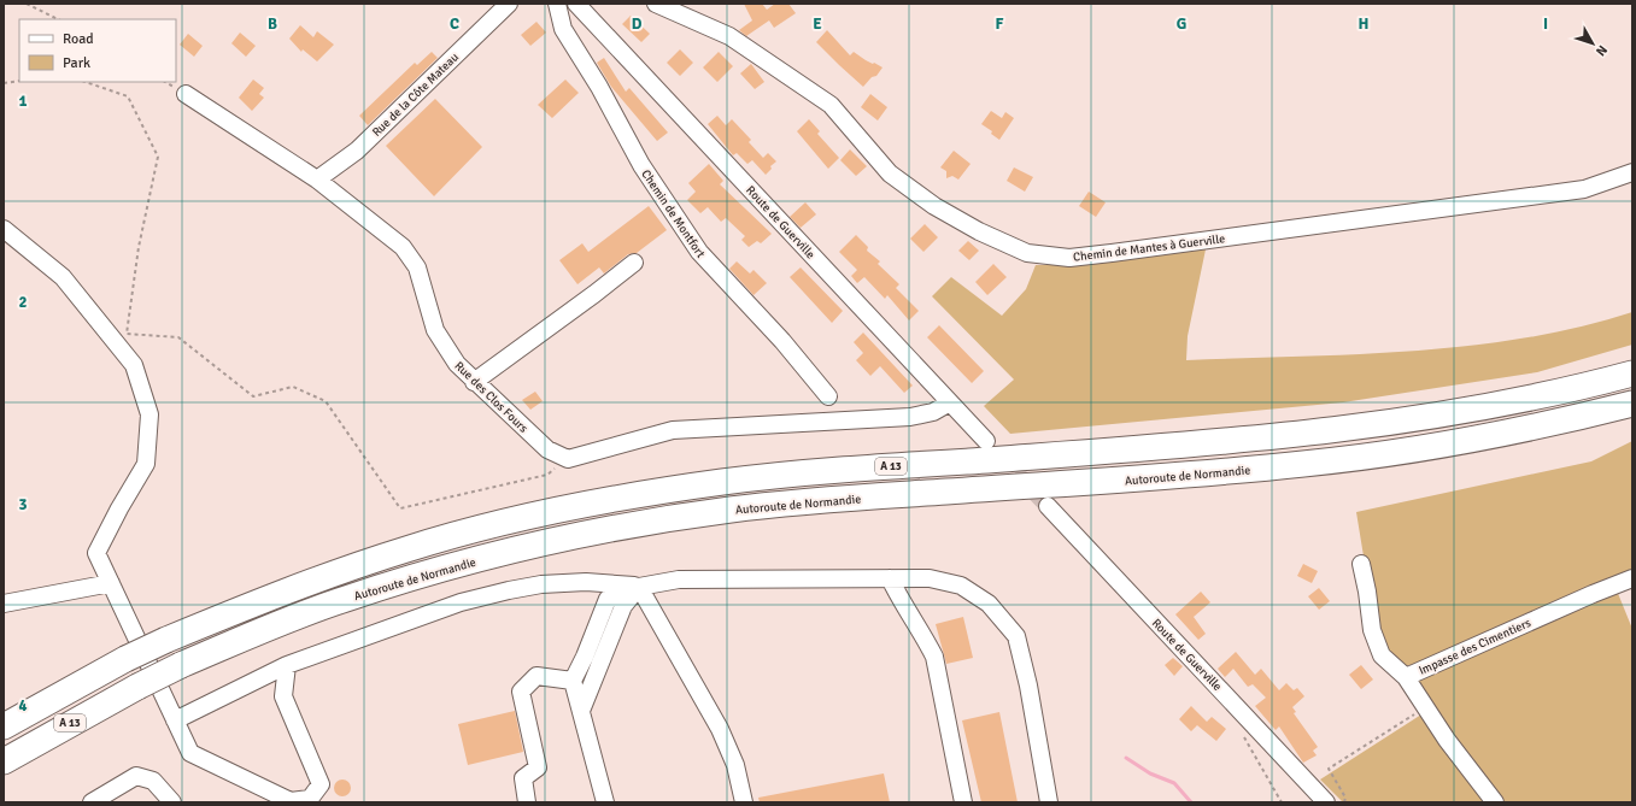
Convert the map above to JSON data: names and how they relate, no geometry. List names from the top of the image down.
{
  "streets": {
    "highway": ["A 13", "Autoroute de Normandie"],
    "street": [
      "Rue de la Côte Mateau",
      "Chemin de Montfort",
      "Route de Guerville",
      "Chemin de Mantes à Guerville",
      "Rue des Clos Fours",
      "Impasse des Cimentiers"
    ]
  },
  "crossings": [
    ["Rue de la Côte Mateau", "Rue des Clos Fours"]
  ],
  "legend": ["Road", "Park"],
  "north": "bottom right",
  "grid": {
    "columns": [
      "B",
      "C",
      "D",
      "E",
      "F",
      "G",
      "H",
      "I"
    ],
    "rows": [
      "1",
      "2",
      "3",
      "4"
    ]
  }
}
